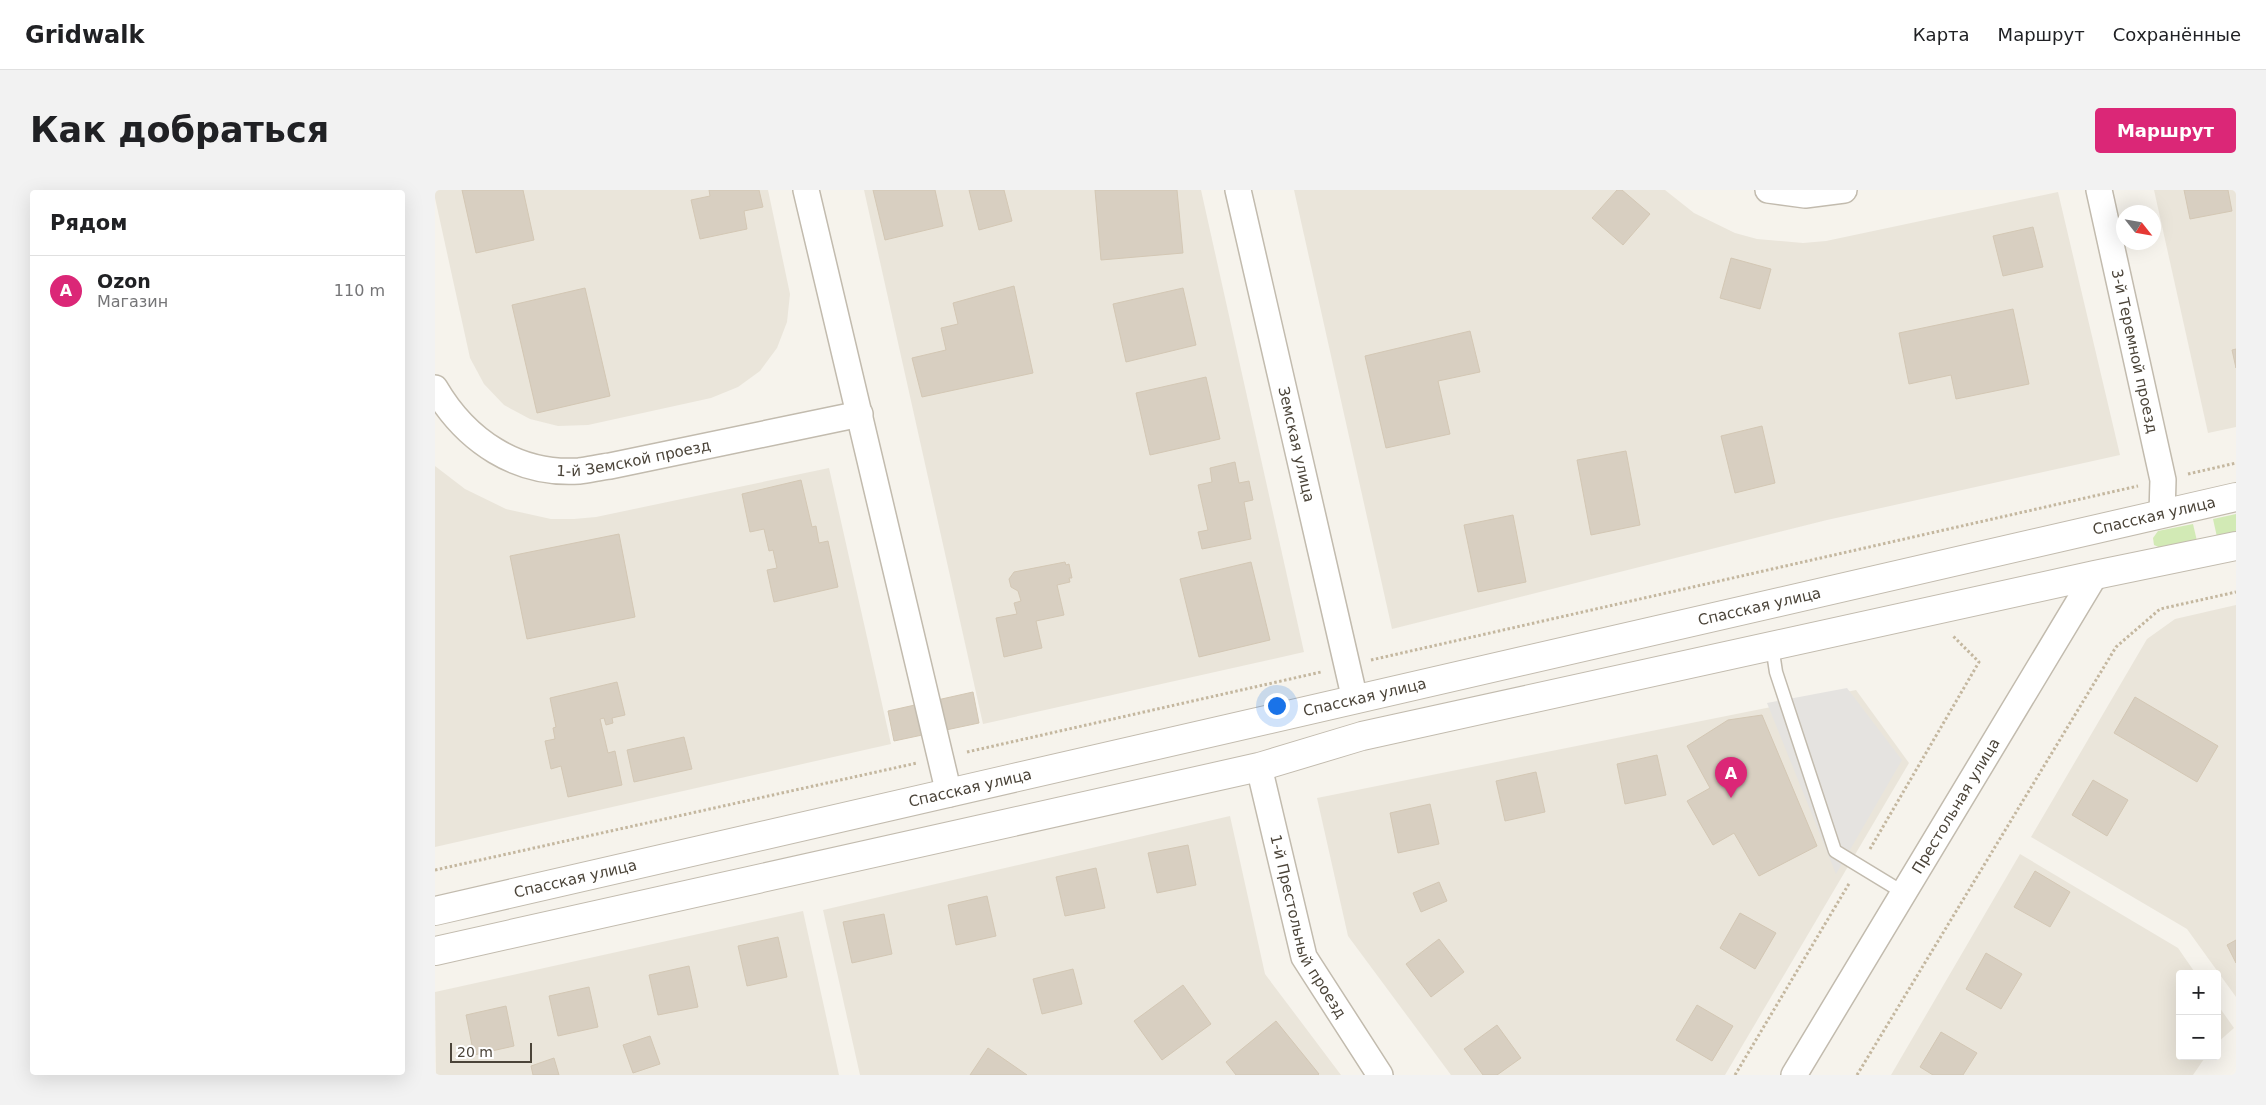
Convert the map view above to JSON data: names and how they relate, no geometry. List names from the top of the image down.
{
  "streets": {
    "street": [
      "3-й Теремной проезд",
      "Земская улица",
      "1-й Земской проезд",
      "Спасская улица",
      "Престольная улица",
      "1-й Престольный проезд"
    ]
  },
  "crossings": [
    ["3-й Теремной проезд", "Спасская улица"],
    ["Земская улица", "Спасская улица"]
  ],
  "scale_bar": "20 m",
  "north": "bottom right",
  "page": {
    "header": "Gridwalk",
    "nav": ["Карта", "Маршрут", "Сохранённые"],
    "buttons": "Маршрут",
    "title": "Как добраться",
    "heading": "Рядом",
    "list": [
      {
        "mark": "A",
        "name": "Ozon",
        "note": "Магазин",
        "value": "110 m"
      }
    ],
    "pins": "A",
    "map_buttons": ["+", "−"],
    "scale": "20 m"
  }
}
